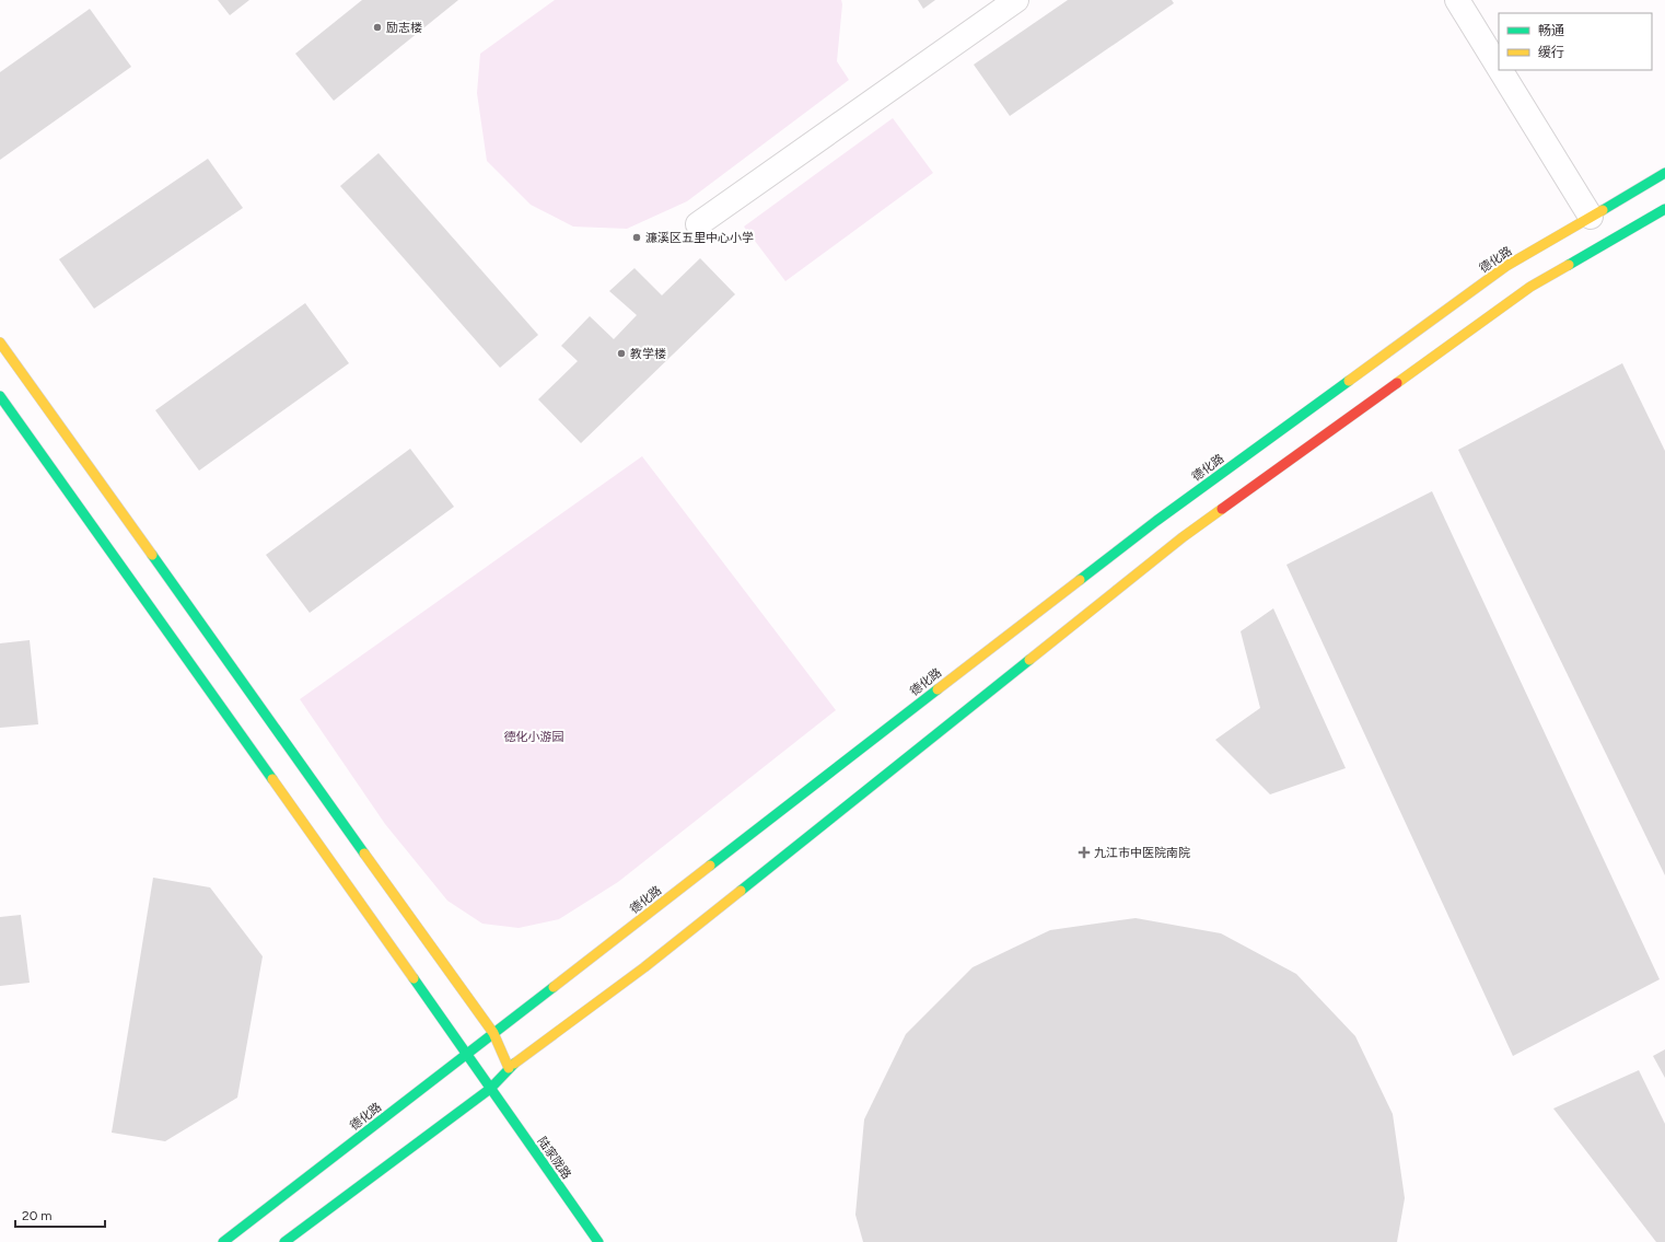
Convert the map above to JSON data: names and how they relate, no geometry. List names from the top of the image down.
{
  "streets": {
    "main road": ["德化路", "陆家陇路"]
  },
  "crossings": [
    ["德化路", "陆家陇路"]
  ],
  "parks": ["德化小游园"],
  "places": {
    "other": ["励志楼", "濂溪区五里中心小学", "教学楼"],
    "health": ["九江市中医院南院"]
  },
  "legend": ["畅通", "缓行"],
  "scale_bar": "20 m"
}
